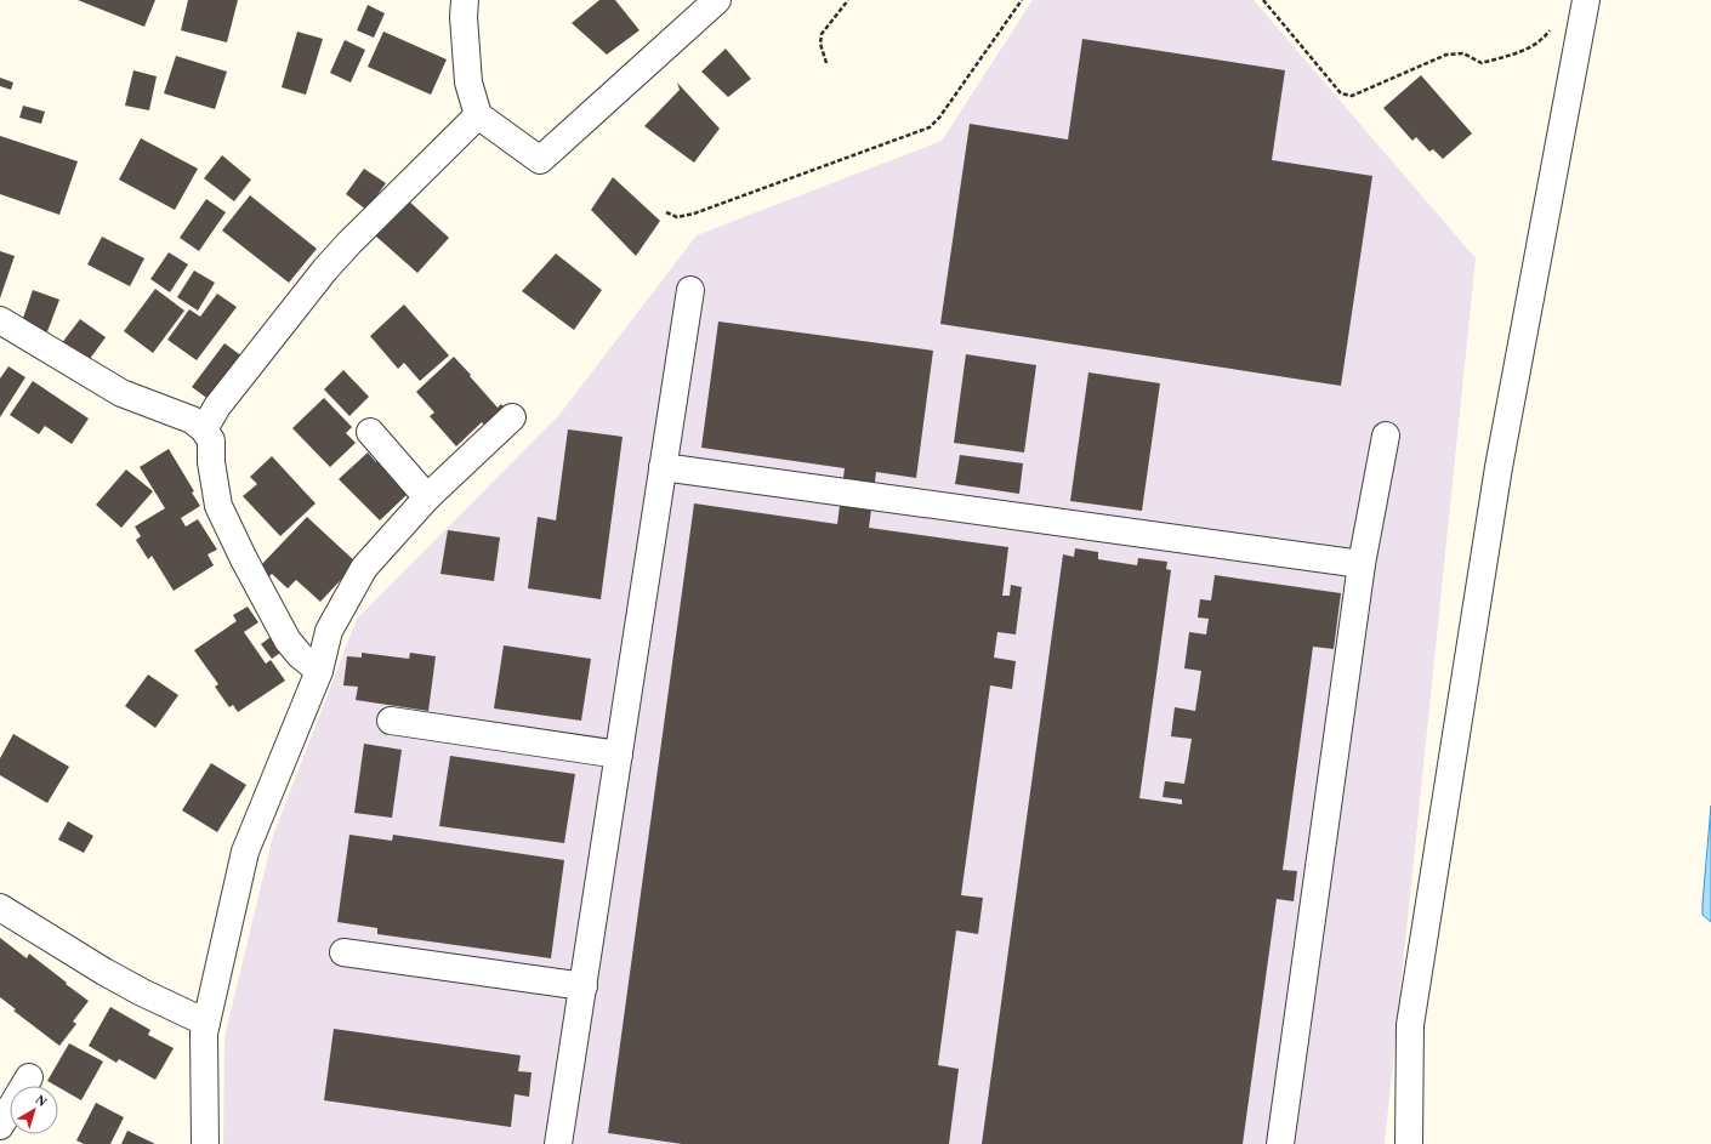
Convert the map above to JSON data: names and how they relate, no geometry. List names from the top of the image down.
{
  "north": "top right"
}
